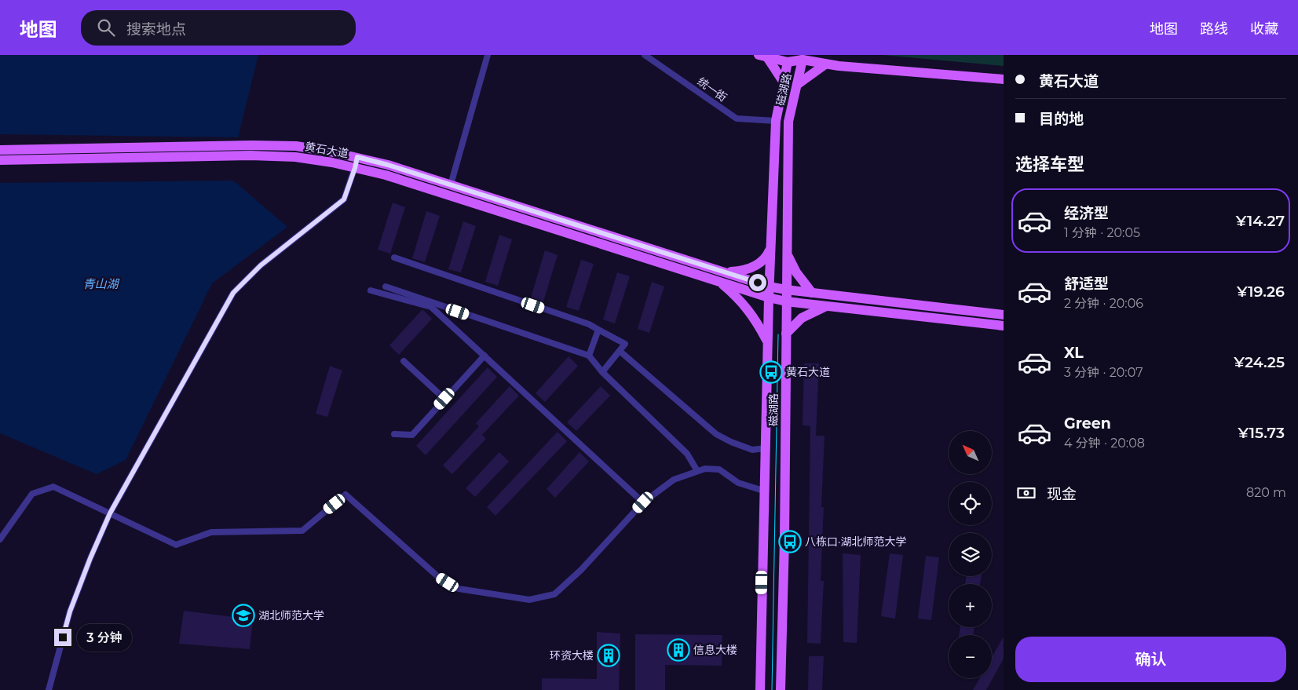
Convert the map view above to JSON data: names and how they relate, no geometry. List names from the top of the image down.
{
  "streets": {
    "main road": ["磁湖路", "黄石大道"],
    "street": ["统一街"]
  },
  "crossings": [
    ["统一街", "磁湖路"],
    ["磁湖路", "黄石大道"]
  ],
  "water": ["青山湖"],
  "places": {
    "bus stop": ["黄石大道", "八栋口·湖北师范大学"],
    "school or university": ["湖北师范大学"],
    "building": ["信息大楼", "环资大楼"]
  },
  "north": "top left",
  "page": {
    "header": "地图",
    "search": "搜索地点",
    "nav": ["地图", "路线", "收藏"],
    "banner": ["黄石大道", "目的地"],
    "heading": "选择车型",
    "list": [
      {
        "name": "经济型",
        "note": "1 分钟 · 20:05",
        "value": "¥14.27"
      },
      {
        "name": "舒适型",
        "note": "2 分钟 · 20:06",
        "value": "¥19.26"
      },
      {
        "name": "XL",
        "note": "3 分钟 · 20:07",
        "value": "¥24.25"
      },
      {
        "name": "Green",
        "note": "4 分钟 · 20:08",
        "value": "¥15.73"
      }
    ],
    "map_buttons": ["+", "−"],
    "pay": ["现金", "820 m"],
    "bubble": "3 分钟",
    "buttons": "确认"
  }
}
